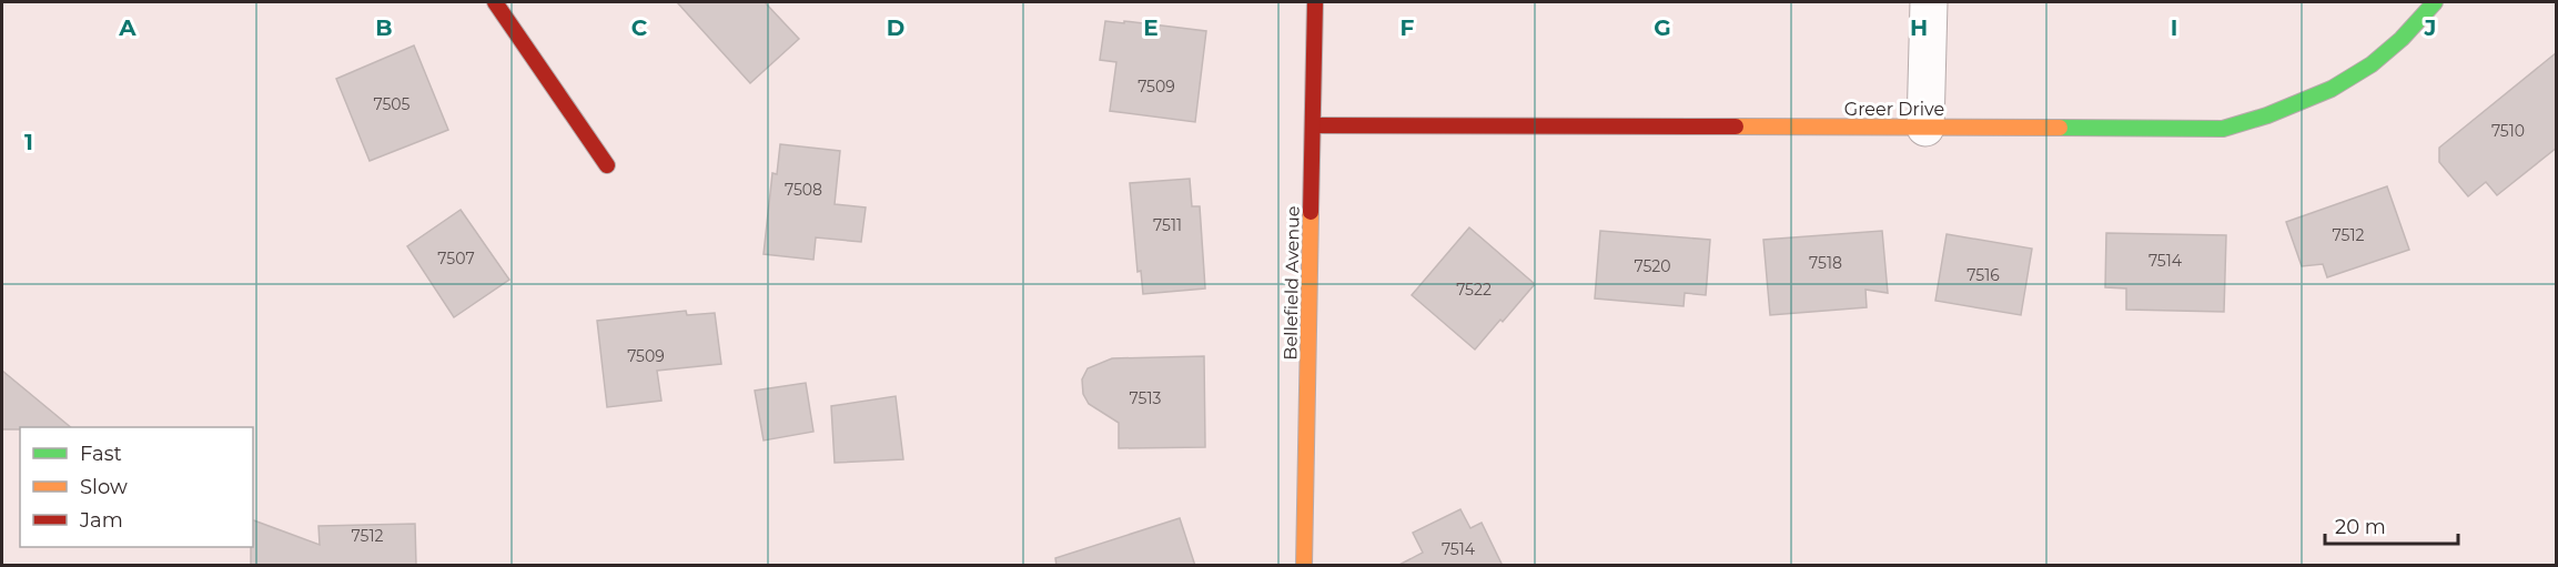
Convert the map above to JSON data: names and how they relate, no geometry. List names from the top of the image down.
{
  "streets": {
    "street": ["Greer Drive", "Bellefield Avenue"]
  },
  "crossings": [
    ["Greer Drive", "Bellefield Avenue"]
  ],
  "house_numbers": [
    "7509",
    "7505",
    "7510",
    "7508",
    "7511",
    "7512",
    "7507",
    "7514",
    "7518",
    "7520",
    "7516",
    "7522",
    "7509",
    "7513",
    "7512",
    "7514"
  ],
  "legend": ["Fast", "Slow", "Jam"],
  "scale_bar": "20 m",
  "grid": {
    "columns": [
      "A",
      "B",
      "C",
      "D",
      "E",
      "F",
      "G",
      "H",
      "I",
      "J"
    ],
    "rows": ["1"]
  }
}
